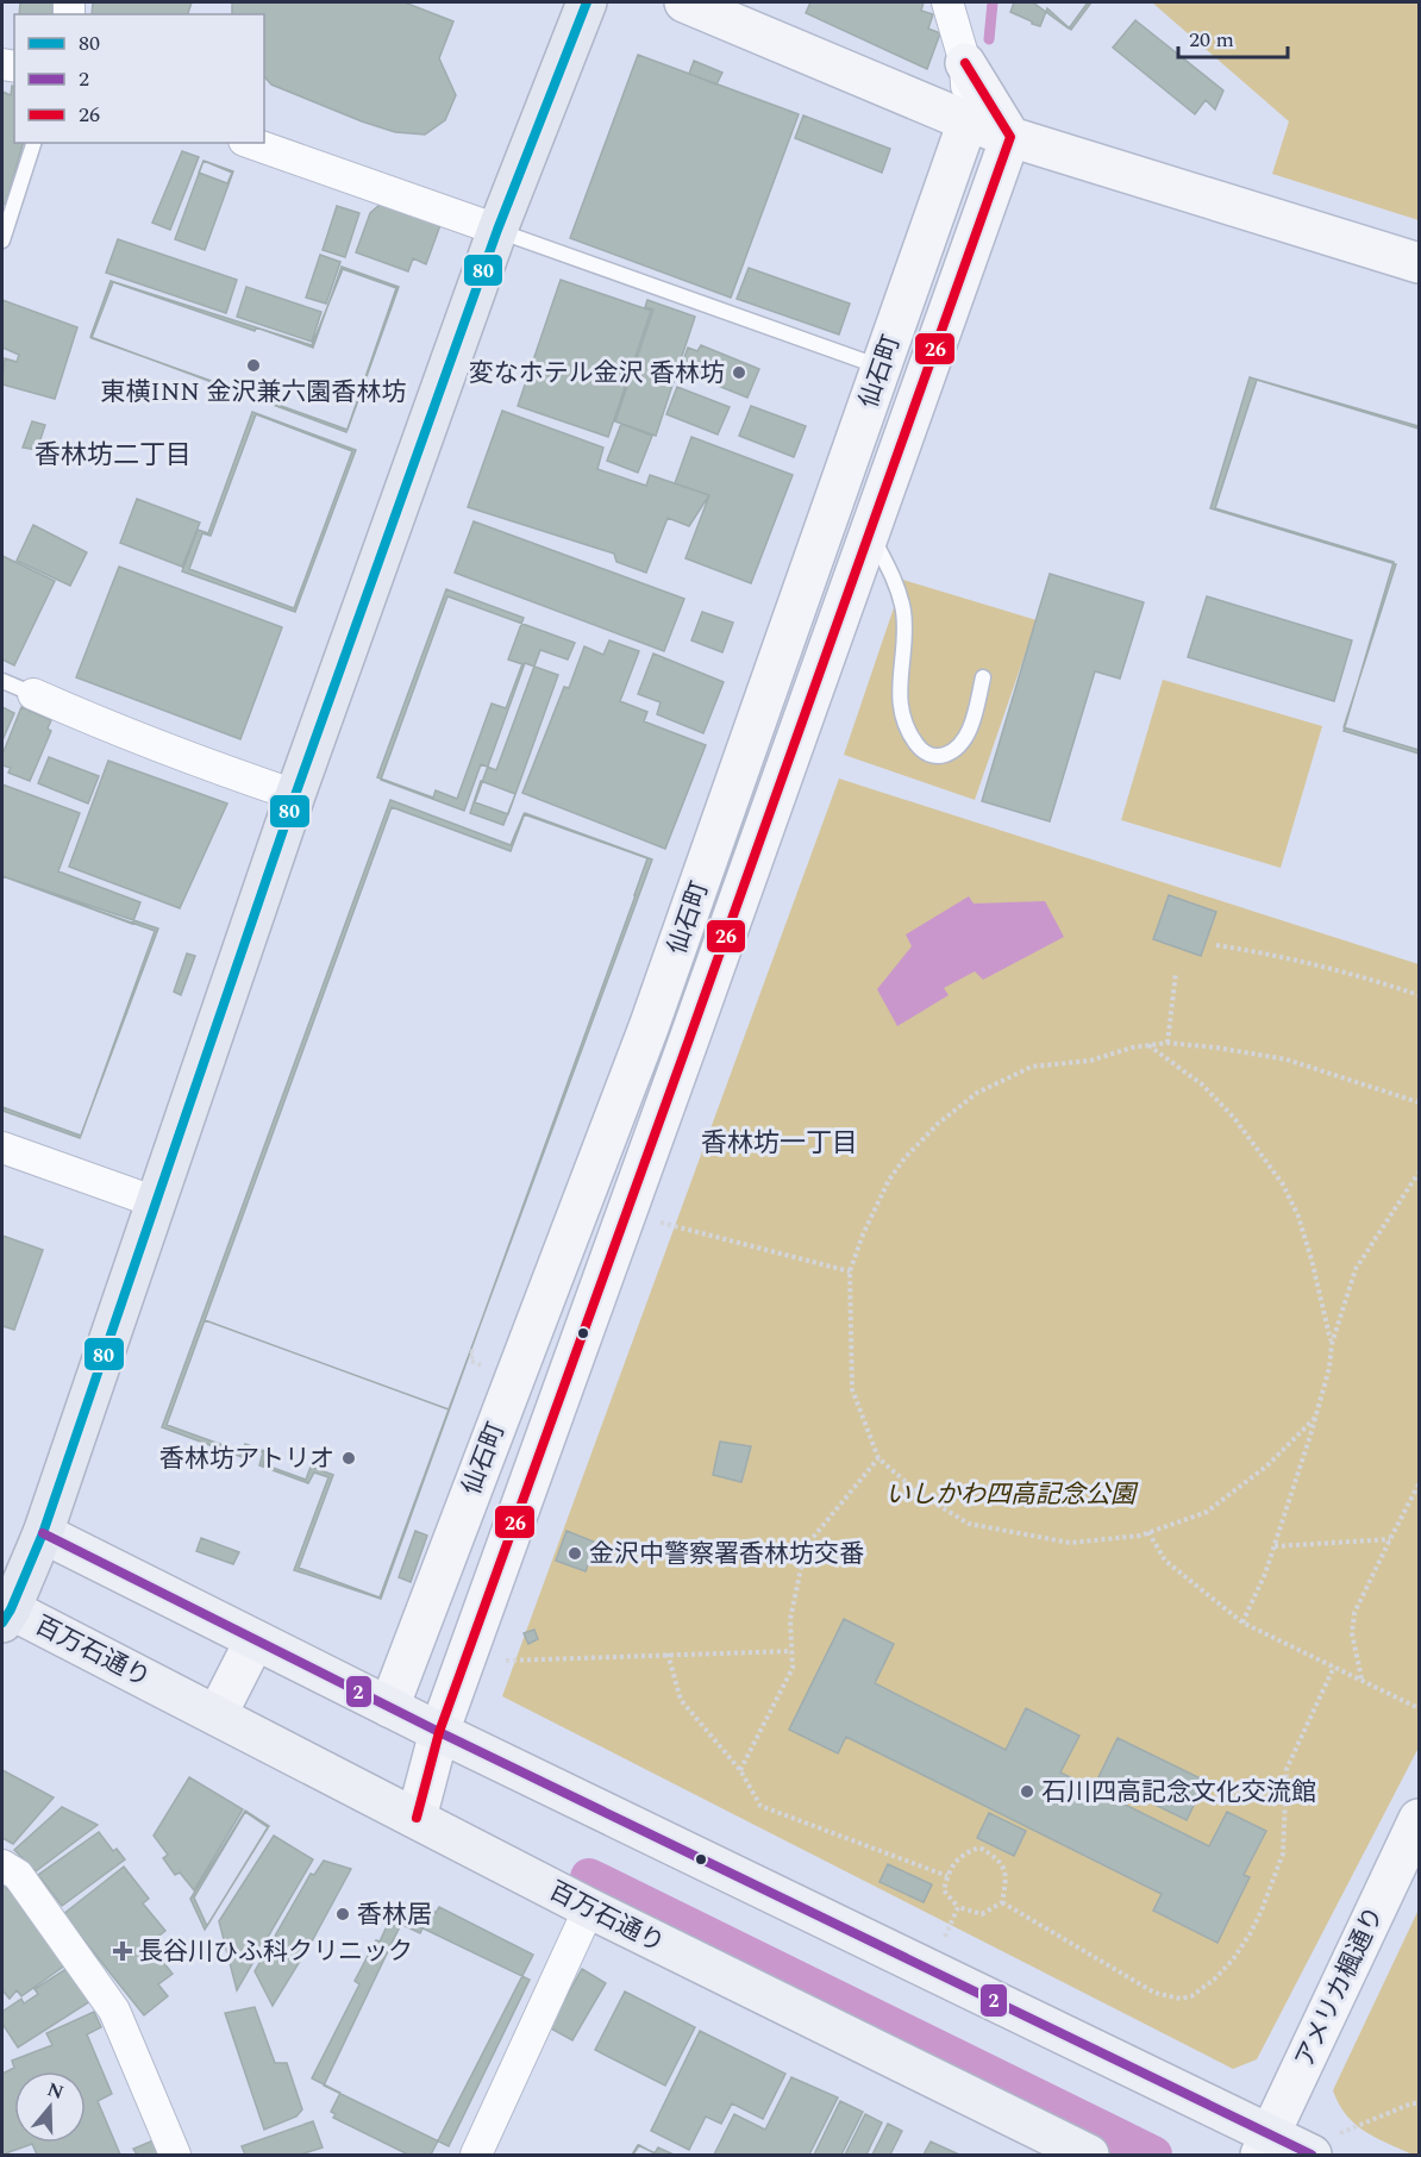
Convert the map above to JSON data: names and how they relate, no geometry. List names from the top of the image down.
{
  "streets": {
    "highway": ["百万石通り"],
    "street": ["仙石町", "アメリカ楓通り"]
  },
  "crossings": [
    ["仙石町", "百万石通り"]
  ],
  "districts": ["香林坊二丁目", "香林坊一丁目"],
  "parks": ["いしかわ四高記念公園"],
  "places": {
    "other": [
      "東横INN 金沢兼六園香林坊",
      "変なホテル金沢 香林坊",
      "香林坊アトリオ",
      "金沢中警察署香林坊交番",
      "石川四高記念文化交流館",
      "香林居"
    ],
    "health": ["長谷川ひふ科クリニック"]
  },
  "lines": ["transit line 80", "transit line 26", "transit line 2"],
  "legend": ["80", "2", "26"],
  "scale_bar": "20 m",
  "north": "top"
}
